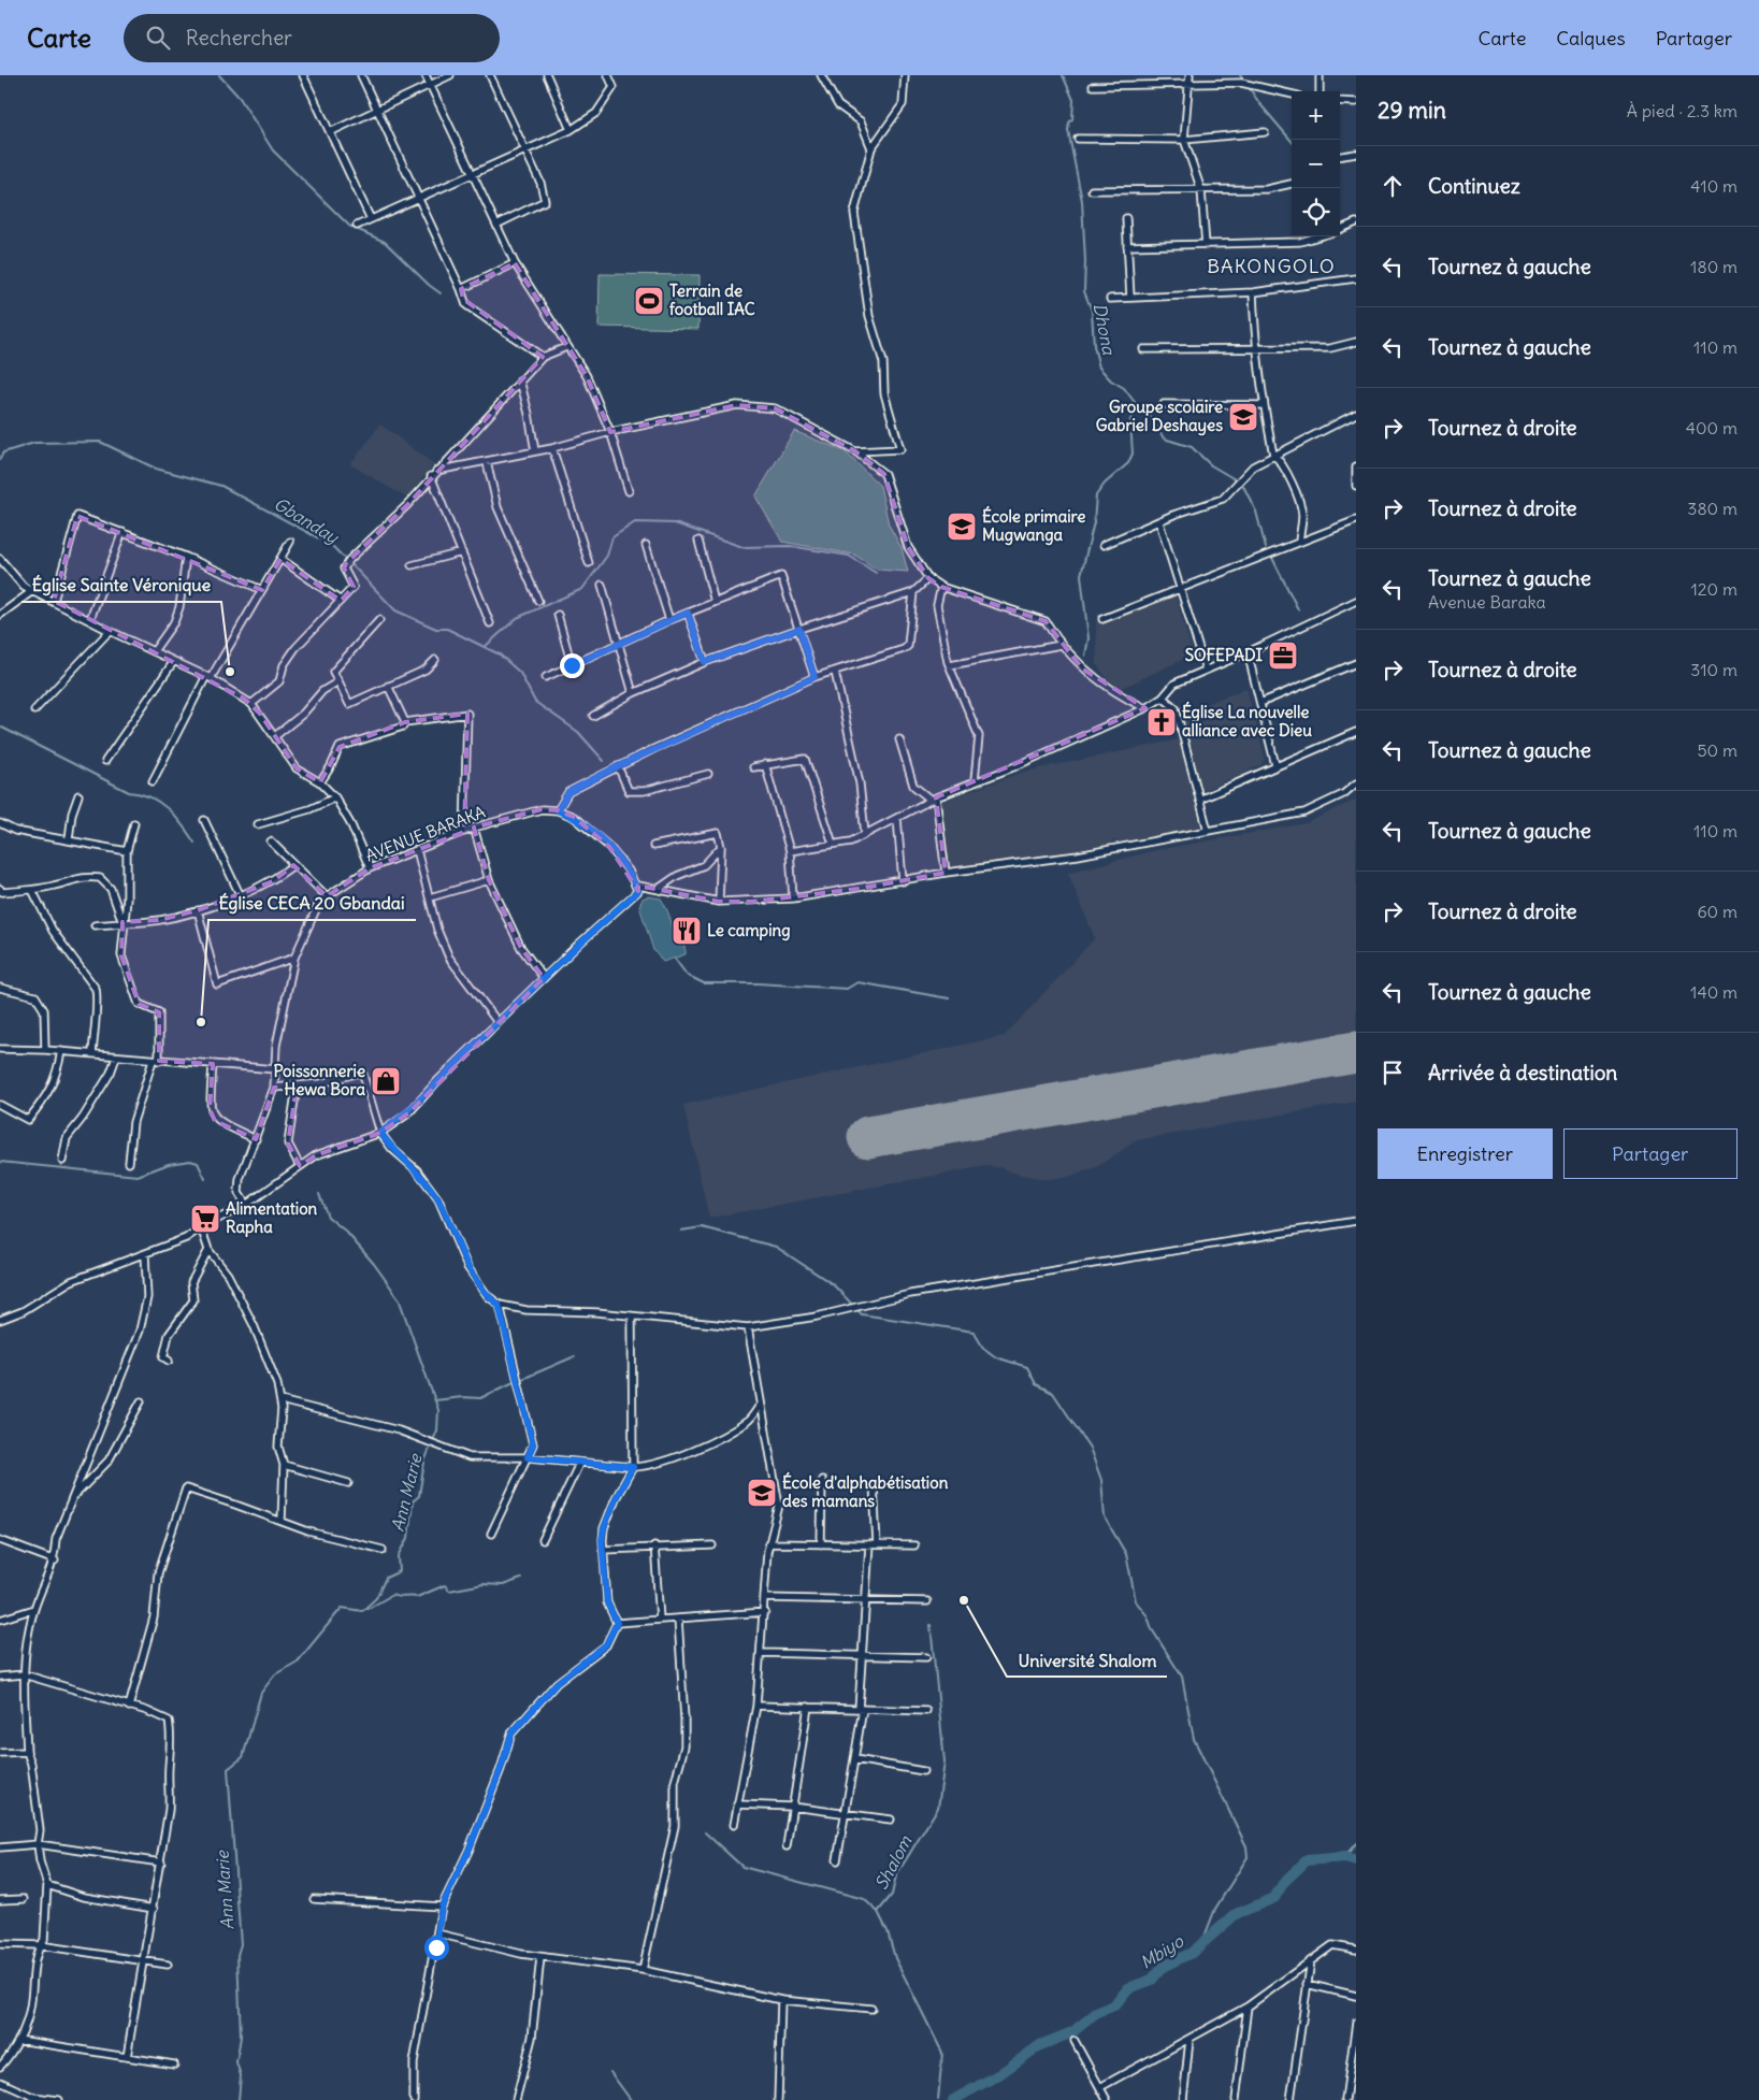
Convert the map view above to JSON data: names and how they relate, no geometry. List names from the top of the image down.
{
  "streets": {
    "street": ["AVENUE BARAKA"]
  },
  "districts": ["BAKONGOLO"],
  "water": [
    "Dhona",
    "Gbanday",
    "Ann Marie",
    "Shalom",
    "Mbiyo"
  ],
  "places": {
    "sports": ["Terrain de football IAC"],
    "school or university": ["Groupe scolaire Gabriel Deshayes", "École primaire Mugwanga", "École d'alphabétisation des mamans"],
    "office": ["SOFEPADI"],
    "other": ["Église Sainte Véronique", "Église CECA 20 Gbandai", "Université Shalom"],
    "church": ["Église La nouvelle alliance avec Dieu"],
    "restaurant": ["Le camping"],
    "shop": ["Poissonnerie Hewa Bora"],
    "supermarket": ["Alimentation Rapha"]
  },
  "page": {
    "header": "Carte",
    "search": "Rechercher",
    "nav": ["Carte", "Calques", "Partager"],
    "heading": ["29 min", "À pied · 2.3 km"],
    "map_buttons": ["+", "−"],
    "list": [
      ["Continuez", "410 m"],
      ["Tournez à gauche", "180 m"],
      ["Tournez à gauche", "110 m"],
      ["Tournez à droite", "400 m"],
      ["Tournez à droite", "380 m"],
      ["Tournez à gauche", "Avenue Baraka", "120 m"],
      ["Tournez à droite", "310 m"],
      ["Tournez à gauche", "50 m"],
      ["Tournez à gauche", "110 m"],
      ["Tournez à droite", "60 m"],
      ["Tournez à gauche", "140 m"],
      "Arrivée à destination"
    ],
    "buttons": ["Enregistrer", "Partager"]
  }
}
